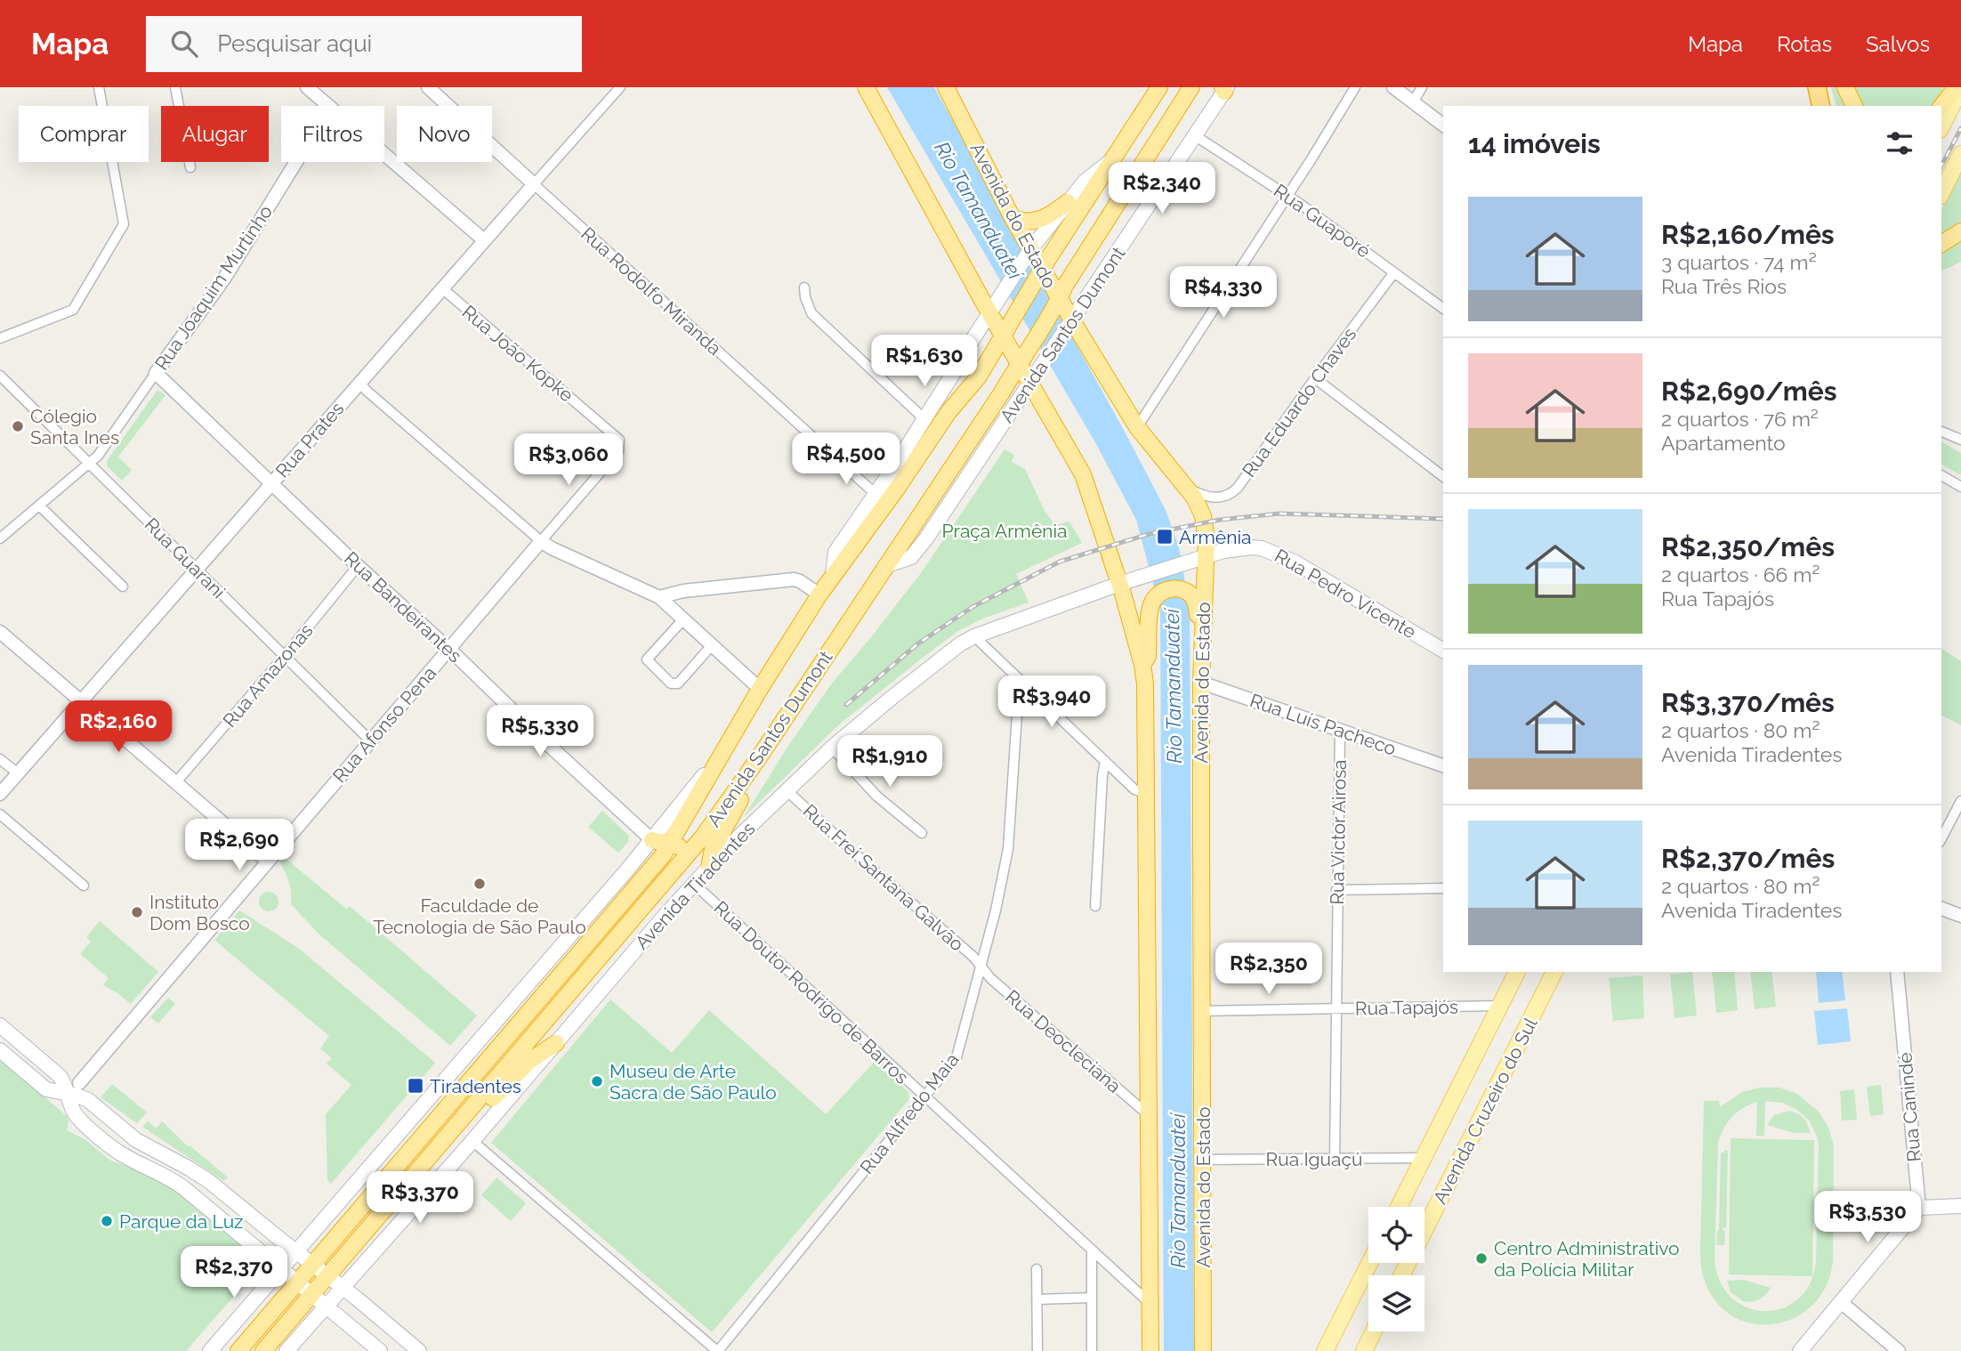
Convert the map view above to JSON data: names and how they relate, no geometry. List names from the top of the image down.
{
  "streets": {
    "highway": ["Avenida do Estado", "Avenida Santos Dumont", "Avenida Tiradentes"],
    "main road": ["Rua Pedro Vicente", "Avenida Cruzeiro do Sul"],
    "street": [
      "Rua Guaporé",
      "Rua Joaquim Murtinho",
      "Rua Rodolfo Miranda",
      "Rua João Kopke",
      "Rua Eduardo Chaves",
      "Rua Prates",
      "Rua Guarani",
      "Rua Bandeirantes",
      "Rua Amazonas",
      "Rua Afonso Pena",
      "Rua Luís Pacheco",
      "Rua Victor Airosa",
      "Rua Frei Santana Galvão",
      "Rua Doutor Rodrigo de Barros",
      "Rua Tapajós",
      "Rua Deocleciana",
      "Rua Canindé",
      "Rua Alfredo Maia",
      "Rua Iguaçú"
    ]
  },
  "crossings": [
    ["Avenida do Estado", "Avenida Santos Dumont"],
    ["Avenida do Estado", "Rua Eduardo Chaves"],
    ["Avenida do Estado", "Rua Pedro Vicente"],
    ["Avenida do Estado", "Rua Luís Pacheco"],
    ["Avenida do Estado", "Avenida Tiradentes"],
    ["Avenida do Estado", "Rua Tapajós"],
    ["Avenida do Estado", "Rua Iguaçú"],
    ["Rua Guaporé", "Avenida Santos Dumont"],
    ["Rua Guaporé", "Rua Eduardo Chaves"],
    ["Rua Joaquim Murtinho", "Rua Guarani"],
    ["Rua Joaquim Murtinho", "Rua Bandeirantes"],
    ["Rua Rodolfo Miranda", "Avenida Santos Dumont"],
    ["Rua Rodolfo Miranda", "Rua Prates"],
    ["Avenida Santos Dumont", "Rua Bandeirantes"],
    ["Avenida Santos Dumont", "Avenida Tiradentes"],
    ["Rua João Kopke", "Rua Prates"],
    ["Rua João Kopke", "Rua Afonso Pena"],
    ["Rua Prates", "Rua Guarani"],
    ["Rua Prates", "Rua Bandeirantes"],
    ["Rua Guarani", "Rua Amazonas"],
    ["Rua Guarani", "Rua Afonso Pena"],
    ["Rua Pedro Vicente", "Avenida Tiradentes"],
    ["Rua Bandeirantes", "Rua Amazonas"],
    ["Rua Bandeirantes", "Rua Afonso Pena"],
    ["Rua Luís Pacheco", "Rua Victor Airosa"],
    ["Rua Victor Airosa", "Rua Tapajós"],
    ["Rua Victor Airosa", "Rua Iguaçú"],
    ["Rua Frei Santana Galvão", "Avenida Tiradentes"],
    ["Rua Frei Santana Galvão", "Rua Deocleciana"],
    ["Rua Frei Santana Galvão", "Rua Alfredo Maia"],
    ["Avenida Tiradentes", "Rua Doutor Rodrigo de Barros"],
    ["Rua Doutor Rodrigo de Barros", "Rua Alfredo Maia"],
    ["Rua Tapajós", "Avenida Cruzeiro do Sul"],
    ["Rua Deocleciana", "Rua Alfredo Maia"],
    ["Avenida Cruzeiro do Sul", "Rua Iguaçú"]
  ],
  "water": ["Rio Tamanduateí"],
  "parks": ["Praça Armênia"],
  "places": {
    "other": [
      "Cólegio Santa Ines",
      "Faculdade de Tecnologia de São Paulo",
      "Instituto Dom Bosco",
      "Museu de Arte Sacra de São Paulo",
      "Parque da Luz",
      "Centro Administrativo da Polícia Militar"
    ],
    "transit": ["Armênia", "Tiradentes"]
  },
  "page": {
    "header": "Mapa",
    "search": "Pesquisar aqui",
    "nav": ["Mapa", "Rotas", "Salvos"],
    "chip": [
      "Comprar",
      "Alugar",
      "Filtros",
      "Novo"
    ],
    "heading": "14 imóveis",
    "price": [
      "R$2,340",
      "R$4,330",
      "R$1,630",
      "R$4,500",
      "R$3,060",
      "R$3,940",
      "R$2,160",
      "R$5,330",
      "R$1,910",
      "R$2,690",
      "R$2,350",
      "R$3,370",
      "R$3,530",
      "R$2,370"
    ],
    "list": [
      {
        "name": "R$2,160/mês",
        "note": "3 quartos · 74 m² · Rua Três Rios"
      },
      {
        "name": "R$2,690/mês",
        "note": "2 quartos · 76 m² · Apartamento"
      },
      {
        "name": "R$2,350/mês",
        "note": "2 quartos · 66 m² · Rua Tapajós"
      },
      {
        "name": "R$3,370/mês",
        "note": "2 quartos · 80 m² · Avenida Tiradentes"
      },
      {
        "name": "R$2,370/mês",
        "note": "2 quartos · 80 m² · Avenida Tiradentes"
      }
    ]
  }
}
